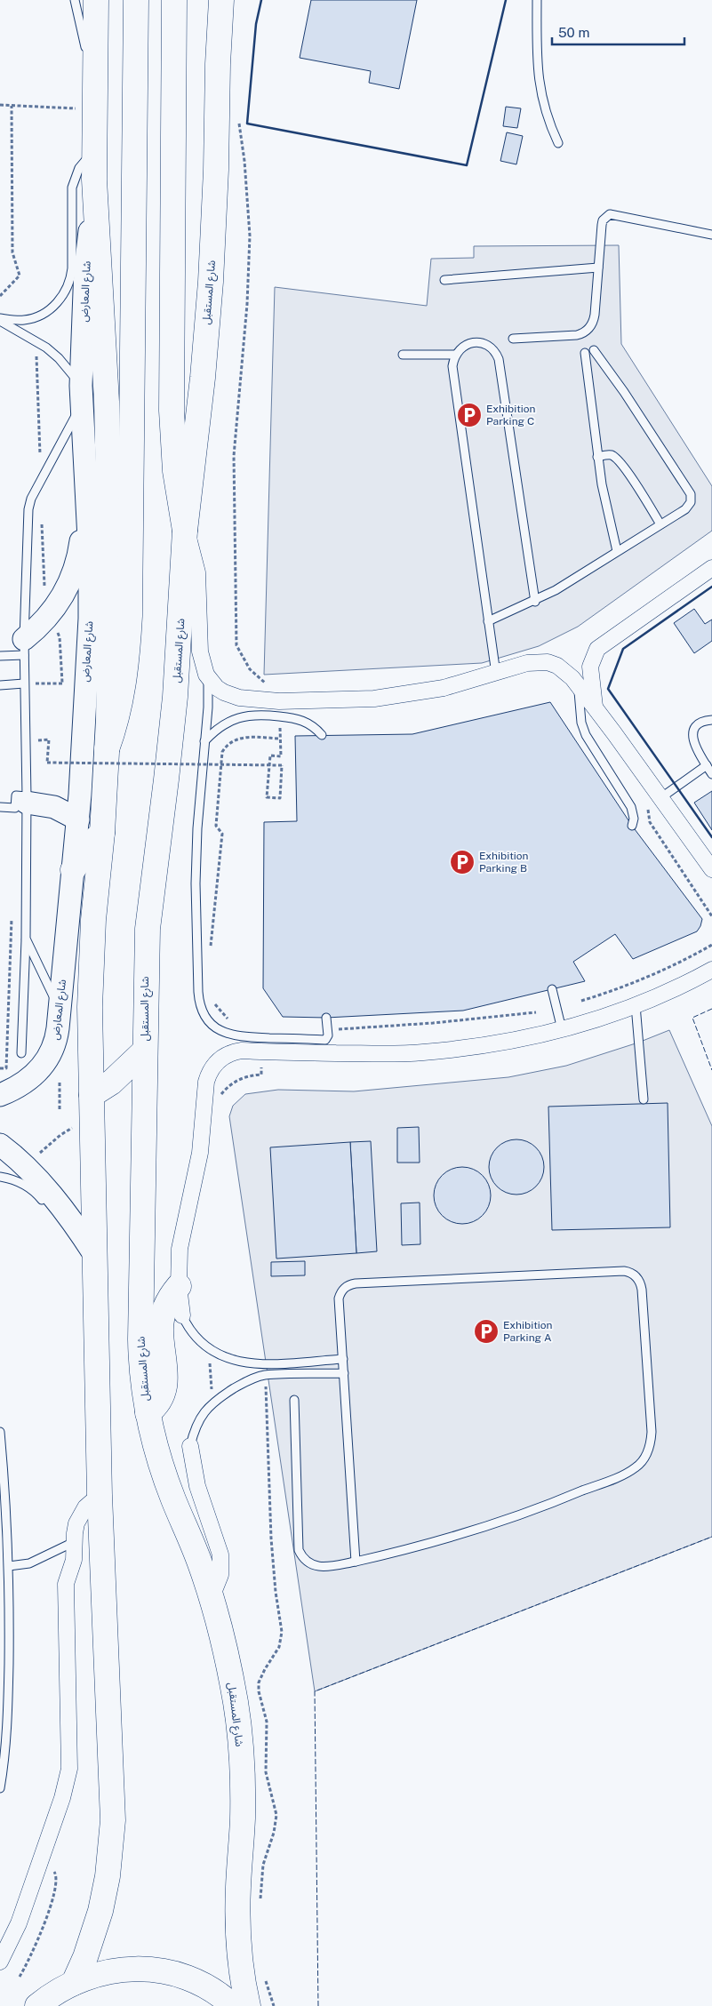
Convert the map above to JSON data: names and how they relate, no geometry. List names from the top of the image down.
{
  "streets": {
    "main road": ["شارع المستقبل"],
    "street": ["شارع المعارض"]
  },
  "places": {
    "parking": ["Exhibition Parking C", "Exhibition Parking B", "Exhibition Parking A"]
  },
  "scale_bar": "50 m"
}
